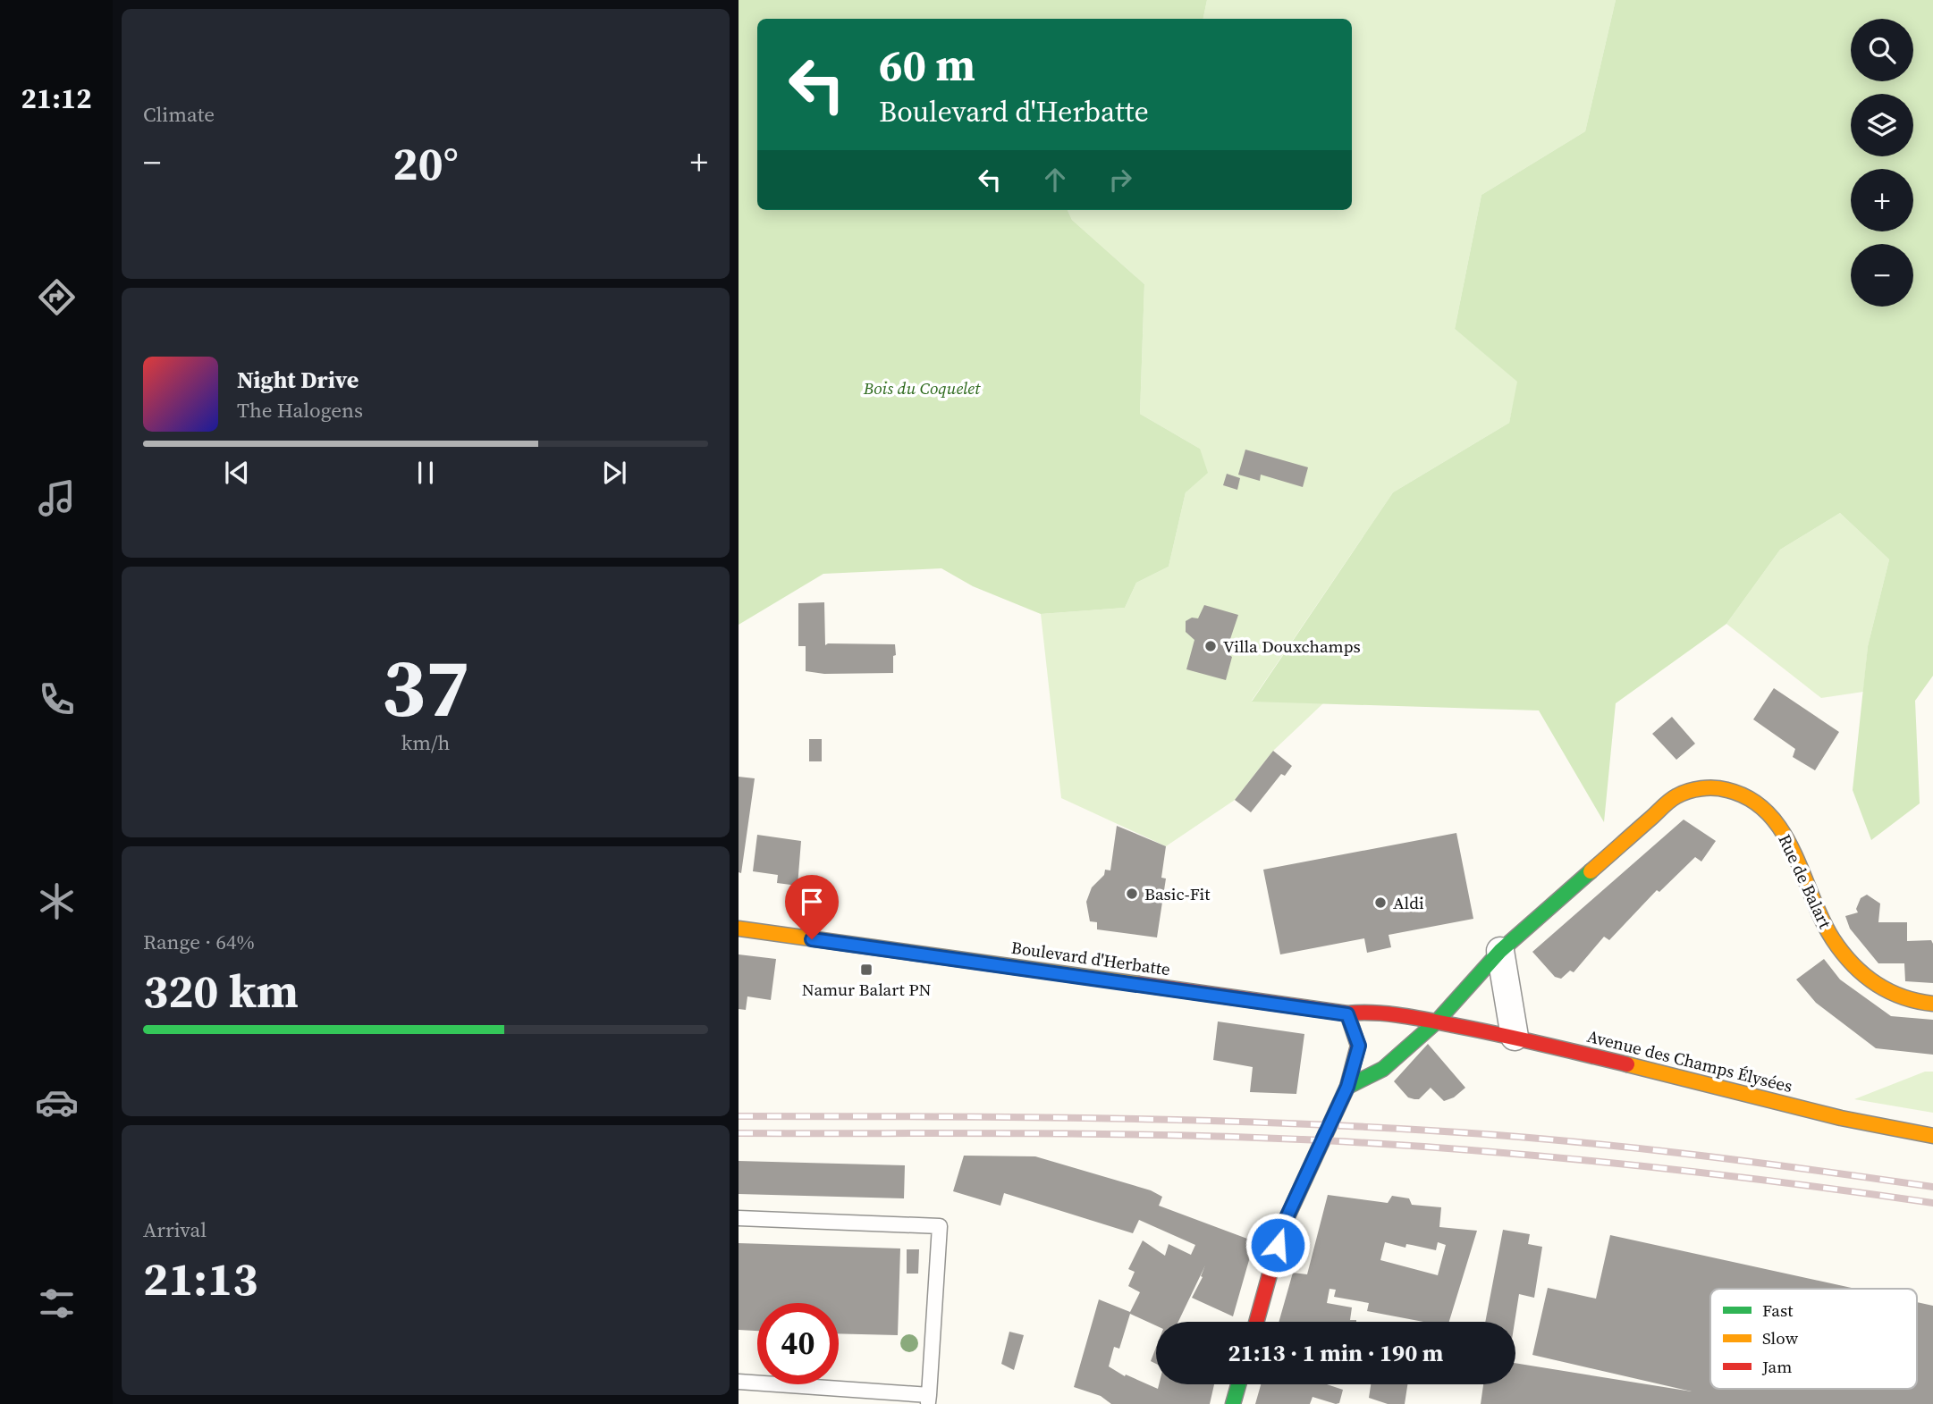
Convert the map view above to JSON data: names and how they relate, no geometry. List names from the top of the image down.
{
  "streets": {
    "street": ["Rue de Balart", "Boulevard d'Herbatte", "Avenue des Champs Élysées"]
  },
  "crossings": [
    ["Rue de Balart", "Boulevard d'Herbatte"],
    ["Rue de Balart", "Avenue des Champs Élysées"],
    ["Boulevard d'Herbatte", "Avenue des Champs Élysées"]
  ],
  "parks": ["Bois du Coquelet"],
  "places": {
    "other": ["Villa Douxchamps", "Basic-Fit", "Aldi"],
    "transit": ["Namur Balart PN"]
  },
  "legend": ["Fast", "Slow", "Jam"],
  "page": {
    "tabs": "21:12",
    "tile": [
      "Climate",
      ["37", "km/h"],
      ["Range · 64%", "320 km"],
      ["Arrival", "21:13"]
    ],
    "map_buttons": ["+", "−"],
    "turn": ["60 m", "Boulevard d'Herbatte"],
    "heat": ["−", "20°", "+"],
    "song": ["Night Drive", "The Halogens"],
    "limit": "40",
    "trip": "21:13 · 1 min · 190 m"
  }
}
